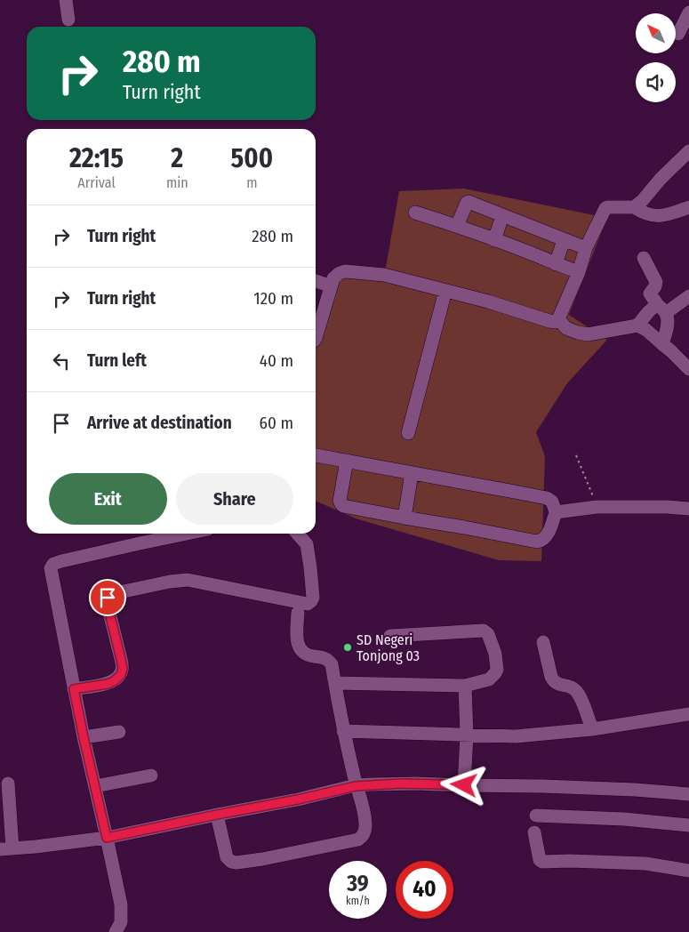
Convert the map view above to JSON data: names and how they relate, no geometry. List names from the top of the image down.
{
  "places": ["SD Negeri Tonjong 03"],
  "north": "top left",
  "page": {
    "turn": ["280 m", "Turn right"],
    "eta": [
      "22:15",
      "Arrival",
      "2",
      "min",
      "500",
      "m"
    ],
    "list": [
      {
        "name": "Turn right",
        "value": "280 m"
      },
      {
        "name": "Turn right",
        "value": "120 m"
      },
      {
        "name": "Turn left",
        "value": "40 m"
      },
      {
        "name": "Arrive at destination",
        "value": "60 m"
      }
    ],
    "buttons": ["Exit", "Share"],
    "speed": "39 km/h",
    "limit": "40"
  }
}
